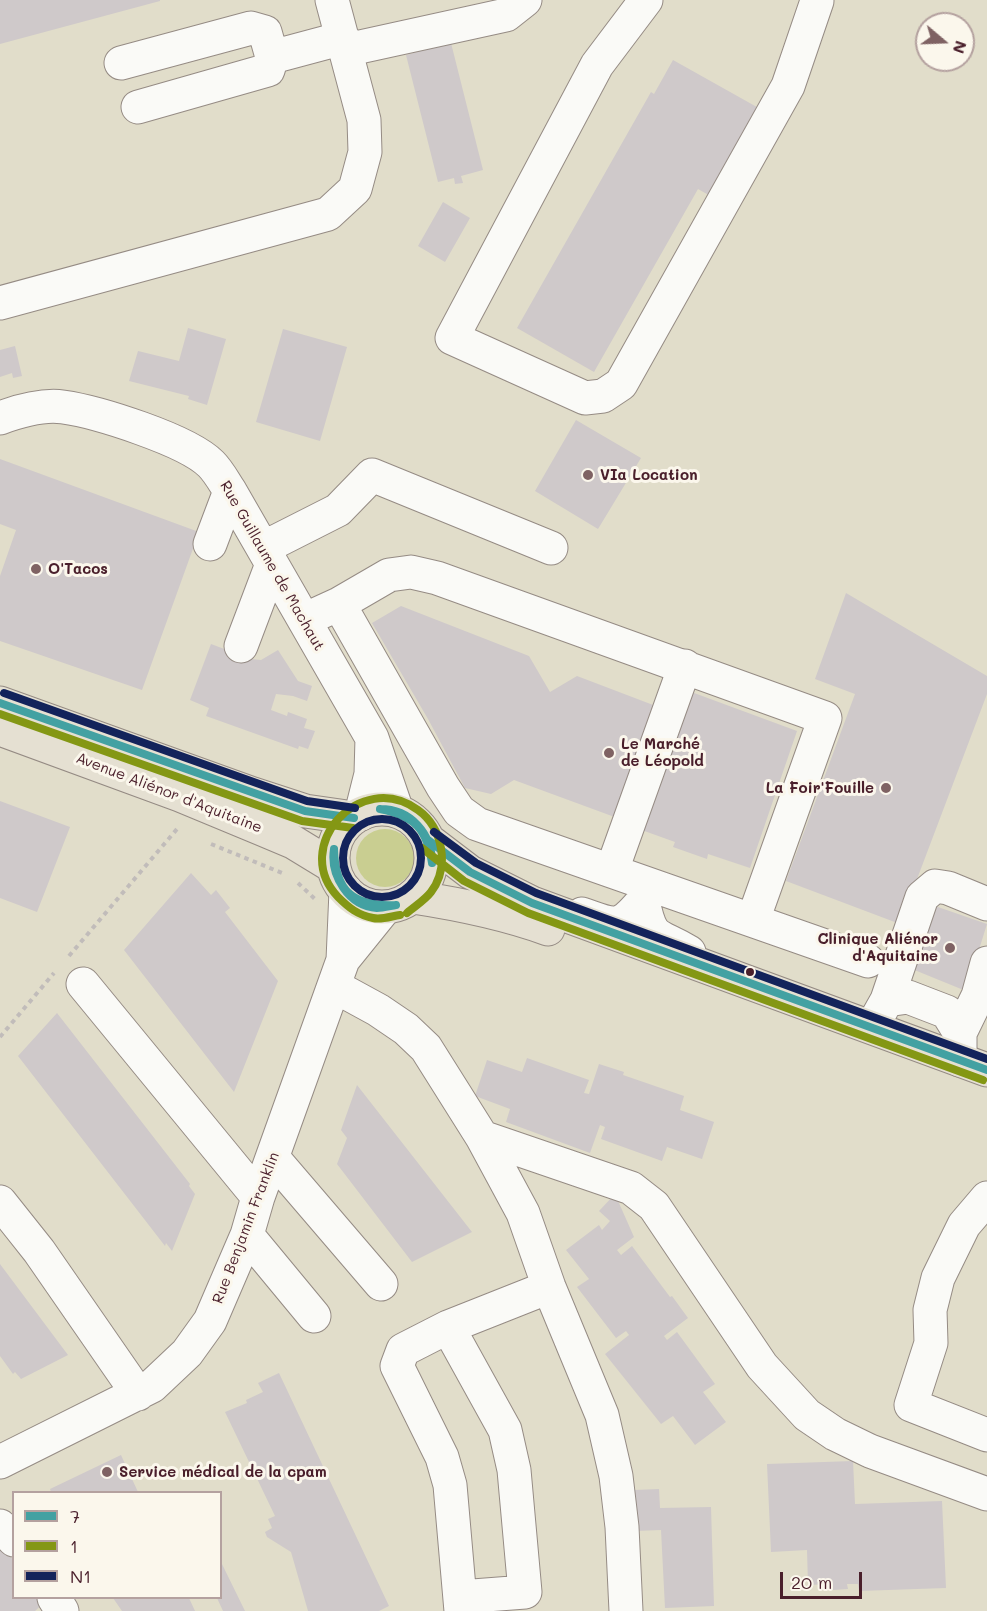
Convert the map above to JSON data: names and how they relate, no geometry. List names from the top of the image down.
{
  "streets": {
    "main road": ["Avenue Aliénor d'Aquitaine"],
    "street": ["Rue Guillaume de Machaut", "Rue Benjamin Franklin"]
  },
  "crossings": [
    ["Rue Guillaume de Machaut", "Avenue Aliénor d'Aquitaine"],
    ["Rue Guillaume de Machaut", "Rue Benjamin Franklin"],
    ["Avenue Aliénor d'Aquitaine", "Rue Benjamin Franklin"]
  ],
  "places": [
    "VIa Location",
    "O'Tacos",
    "Le Marché de Léopold",
    "La Foir'Fouille",
    "Clinique Aliénor d'Aquitaine",
    "Service médical de la cpam"
  ],
  "lines": ["transit line N1", "transit line 7", "transit line 1"],
  "legend": ["7", "1", "N1"],
  "scale_bar": "20 m",
  "north": "right"
}
